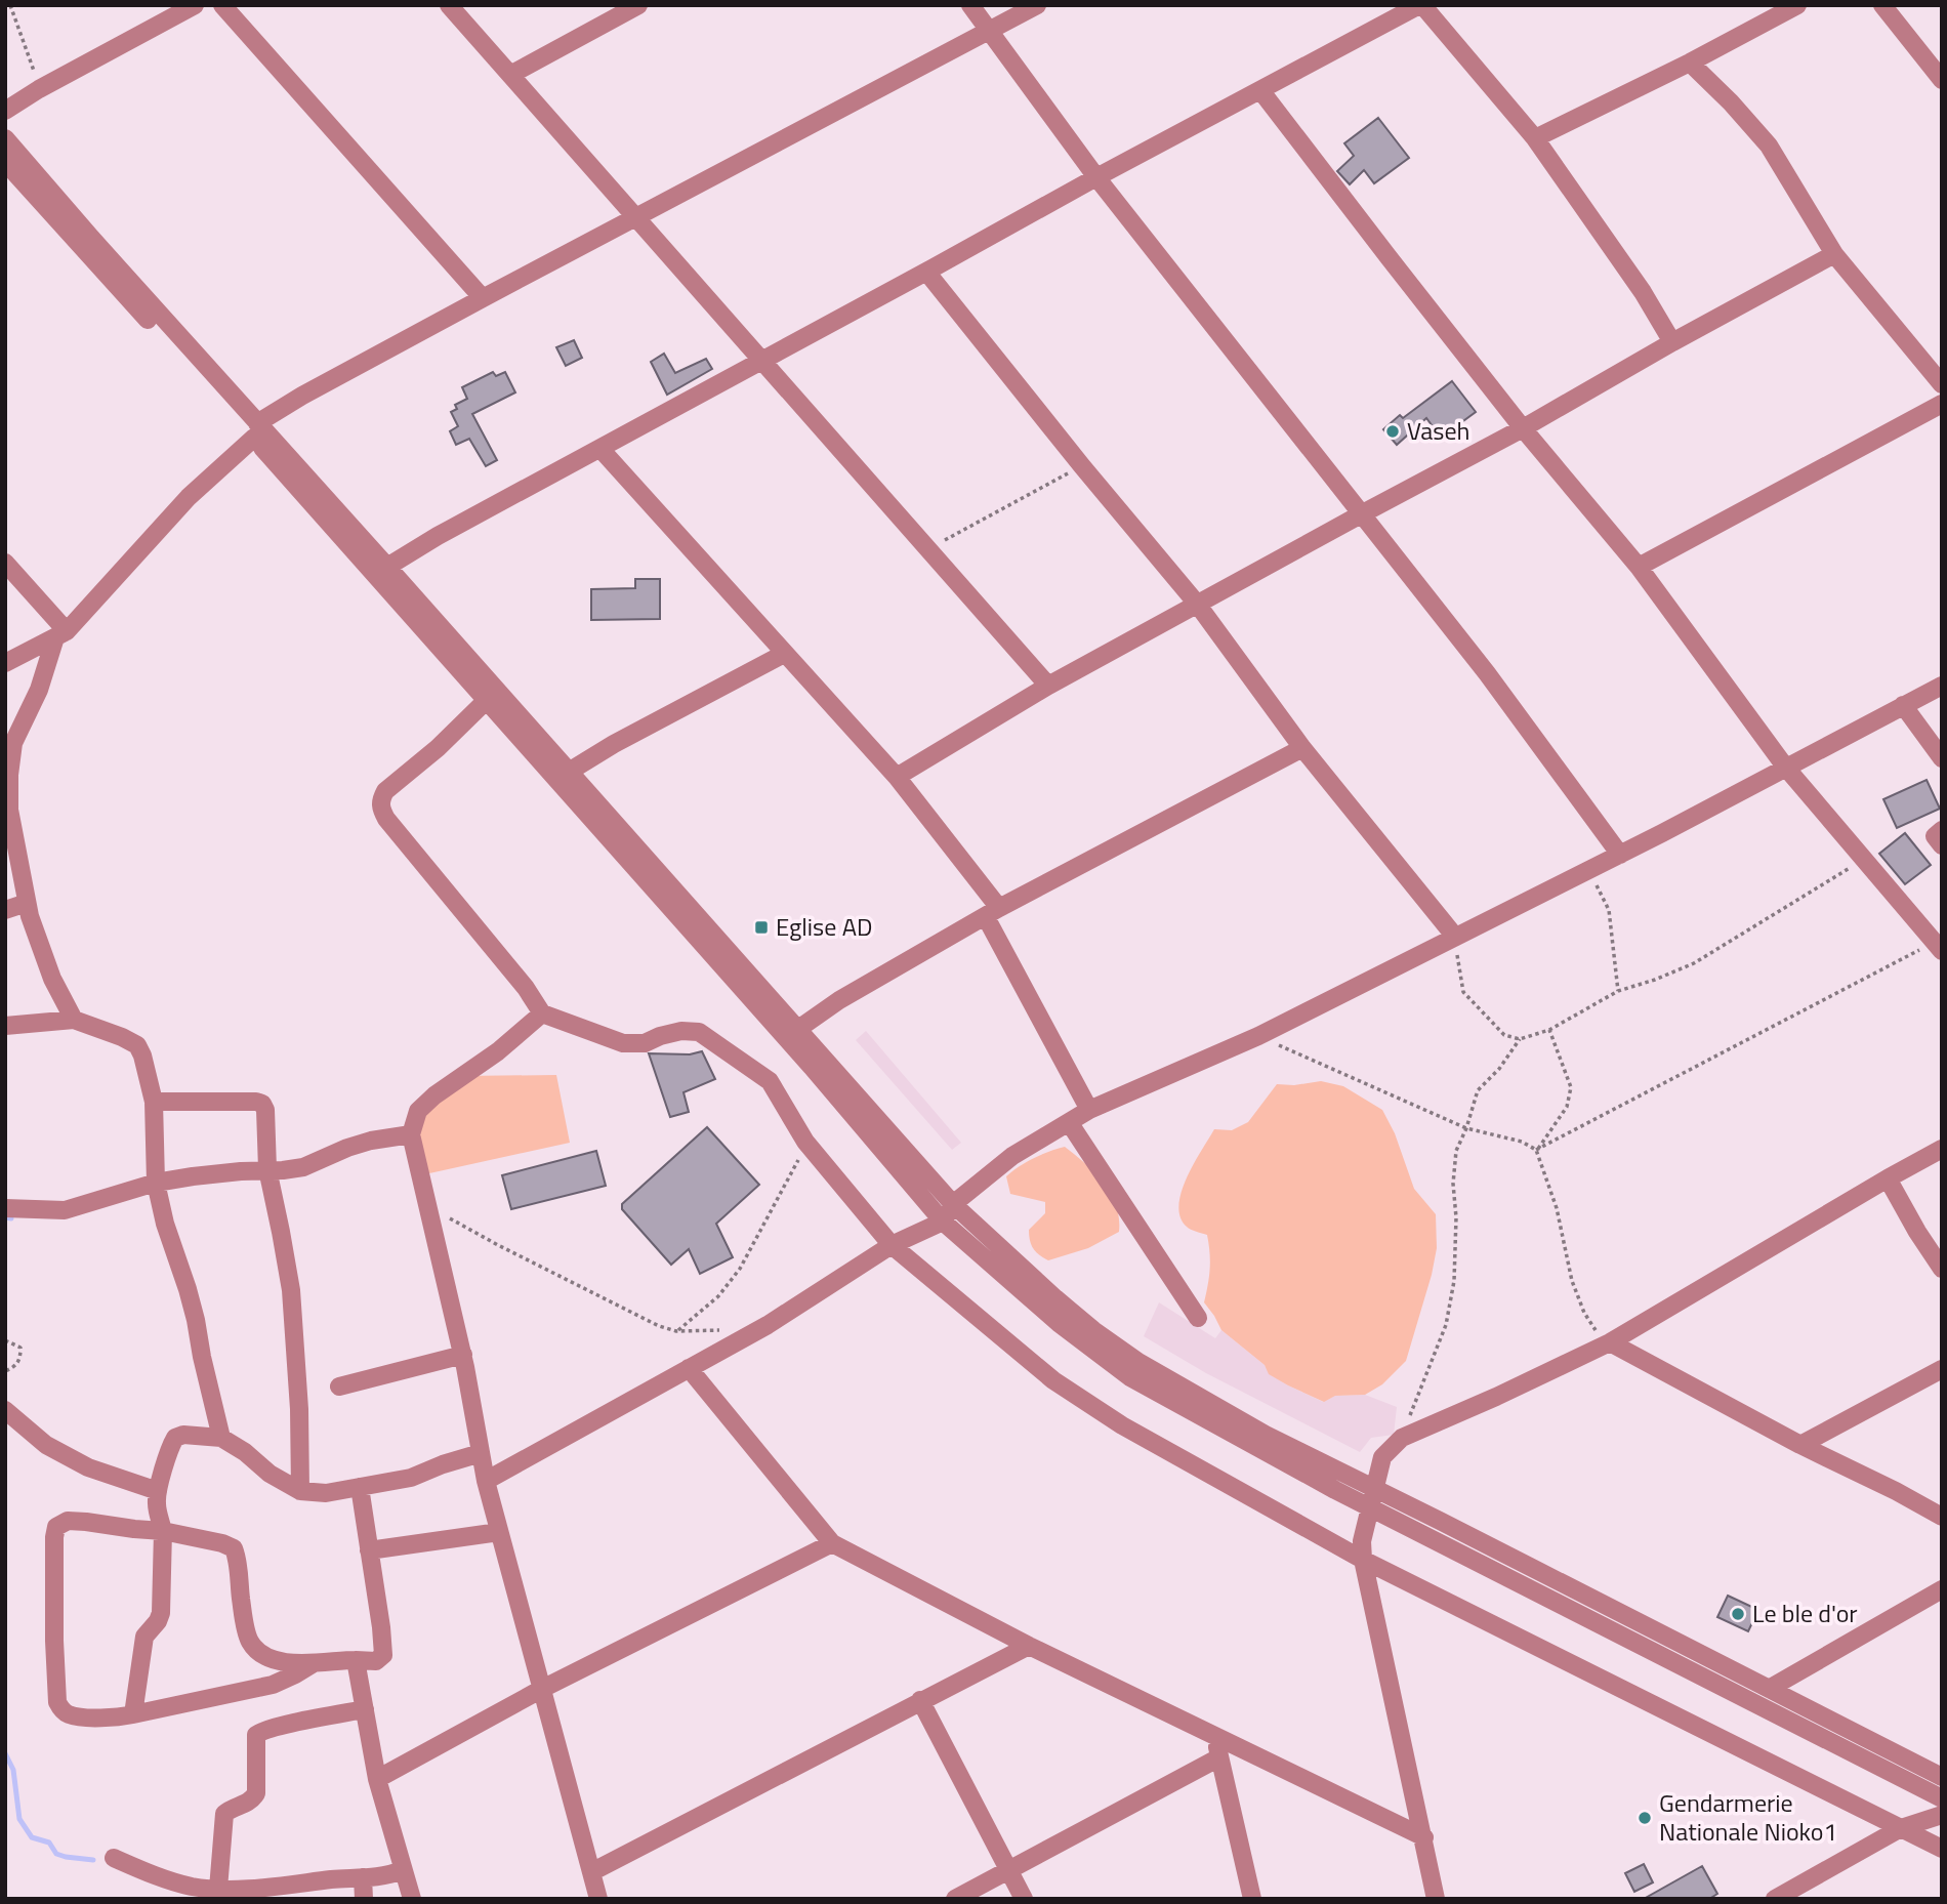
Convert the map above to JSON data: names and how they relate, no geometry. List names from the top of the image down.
{
  "places": {
    "other": ["Vaseh", "Le ble d'or", "Gendarmerie Nationale Nioko1"],
    "transit": ["Eglise AD"]
  }
}
